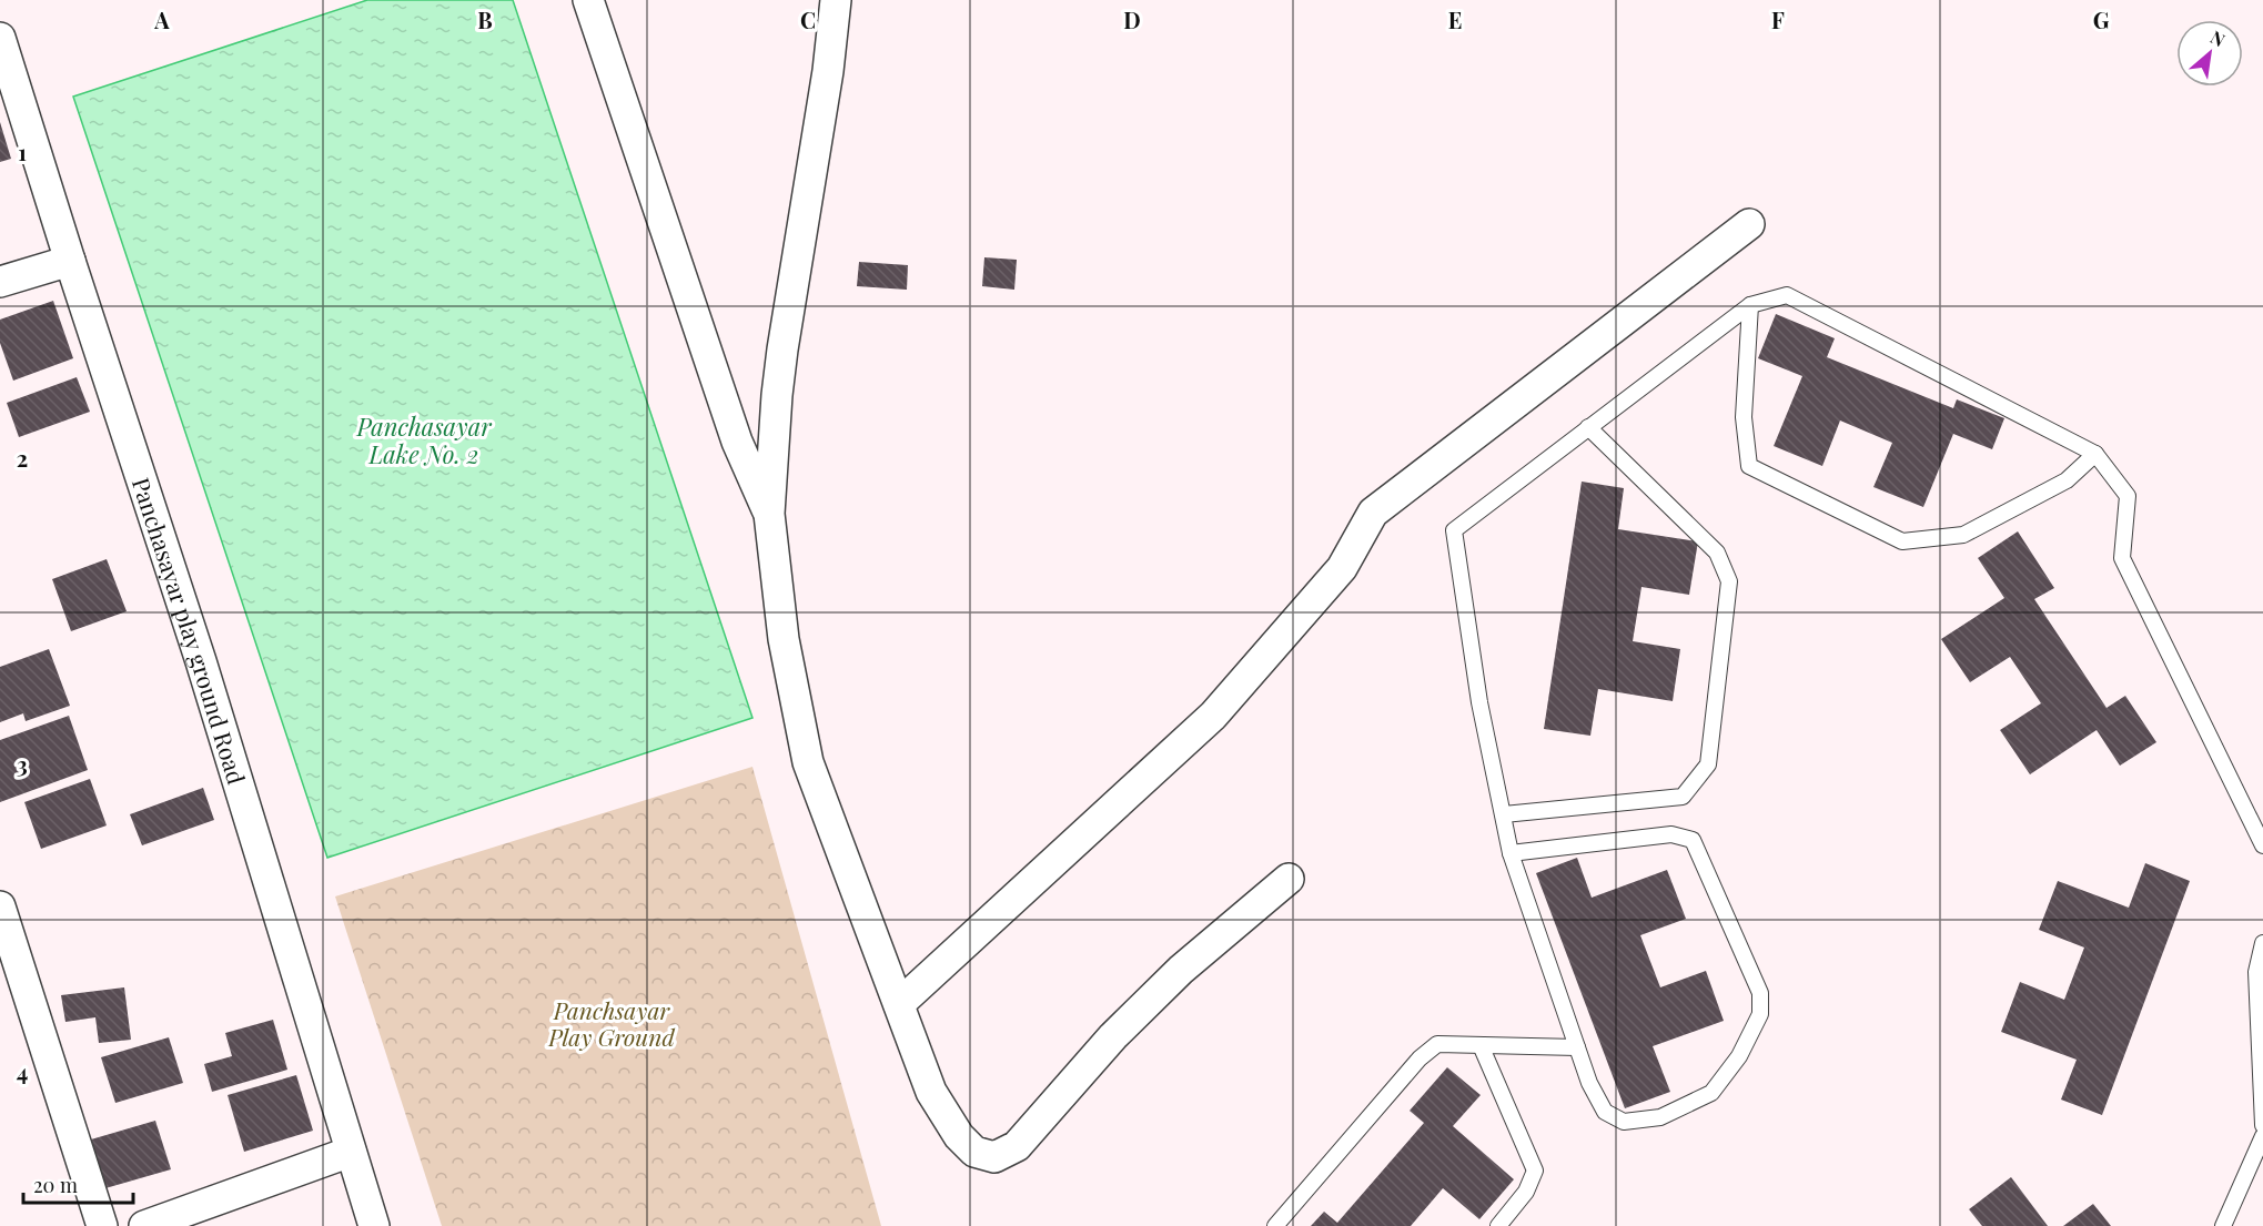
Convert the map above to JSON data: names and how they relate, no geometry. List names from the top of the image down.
{
  "streets": {
    "street": ["Panchasayar play ground Road"]
  },
  "water": ["Panchasayar Lake No. 2"],
  "parks": ["Panchsayar Play Ground"],
  "scale_bar": "20 m",
  "north": "top right",
  "grid": {
    "columns": [
      "A",
      "B",
      "C",
      "D",
      "E",
      "F",
      "G"
    ],
    "rows": [
      "1",
      "2",
      "3",
      "4"
    ]
  }
}
